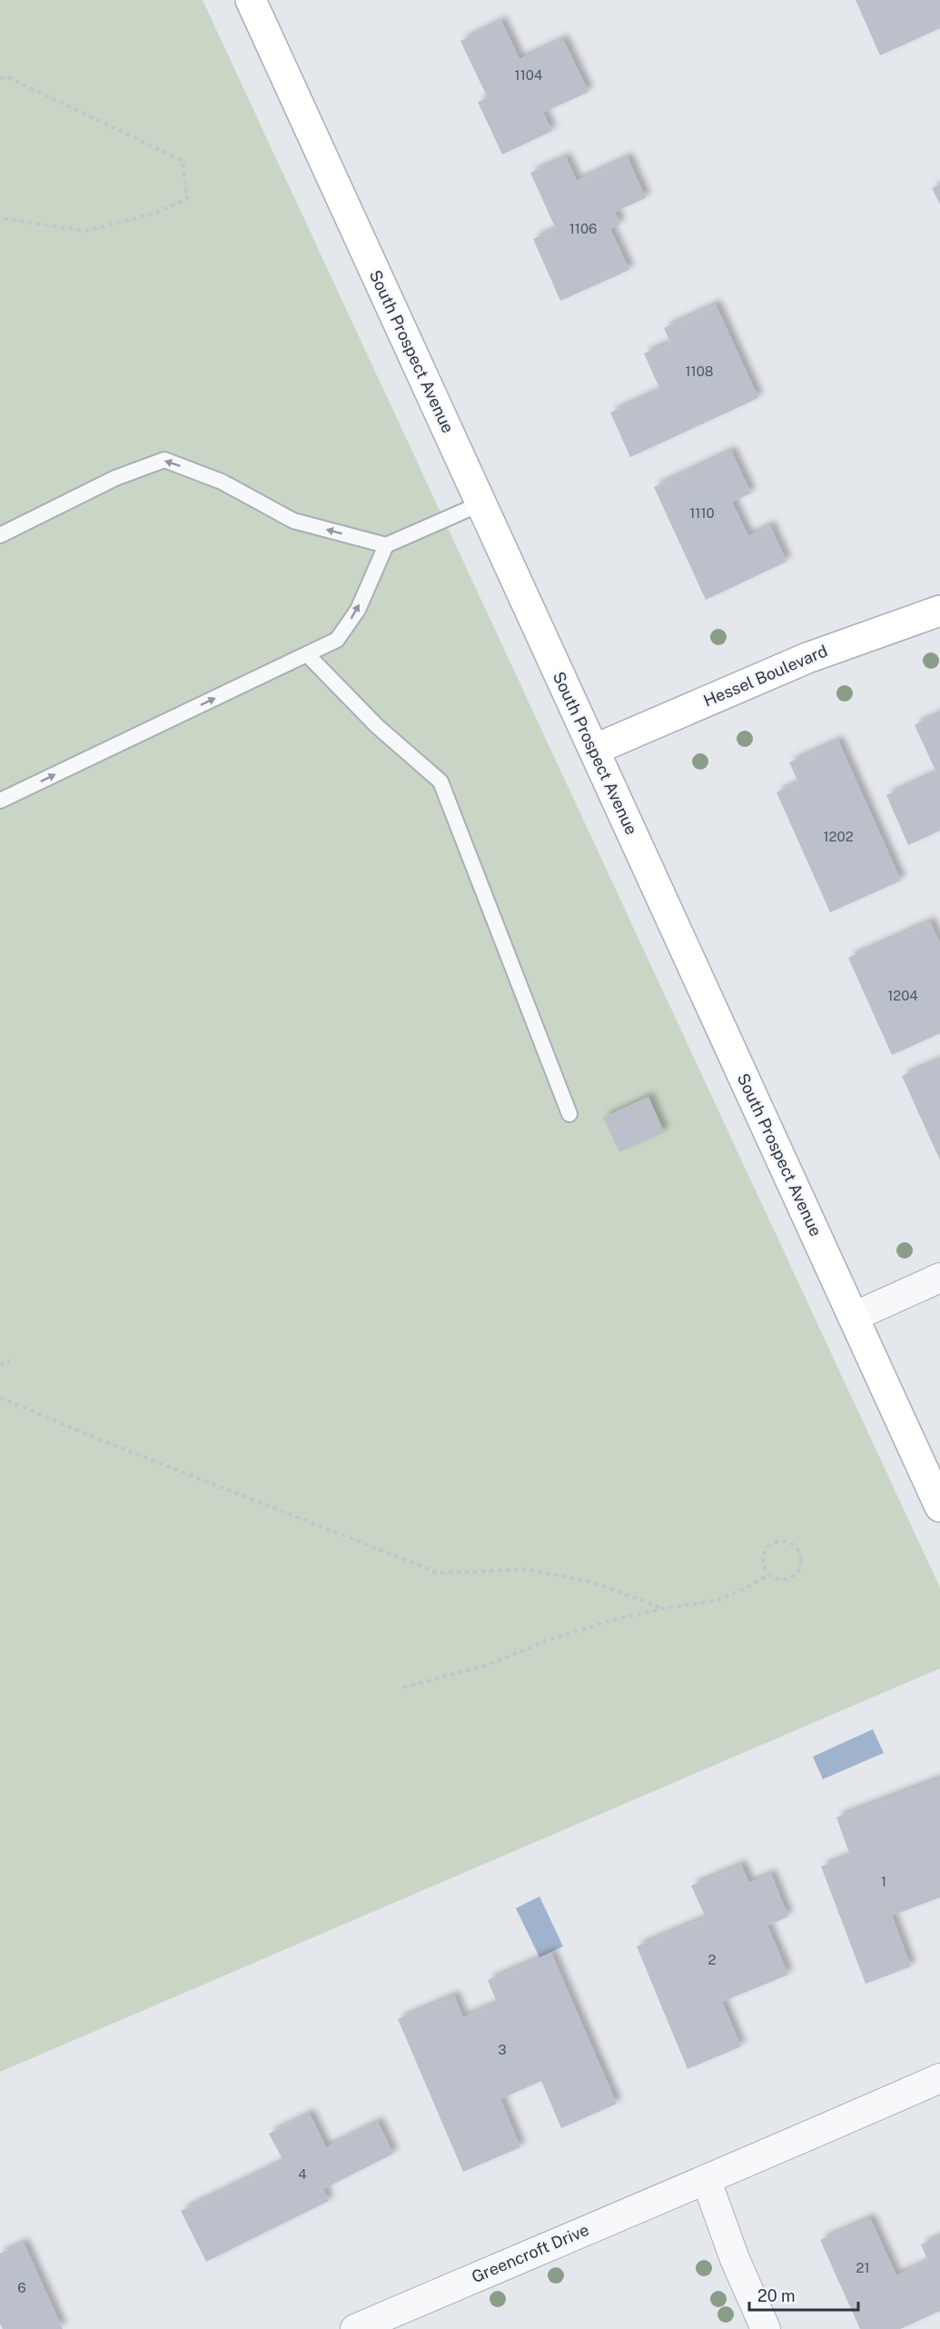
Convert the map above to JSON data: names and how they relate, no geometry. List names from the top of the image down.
{
  "streets": {
    "main road": ["South Prospect Avenue", "Hessel Boulevard"],
    "street": ["Greencroft Drive"]
  },
  "crossings": [
    ["South Prospect Avenue", "Hessel Boulevard"]
  ],
  "house_numbers": [
    "1104",
    "1106",
    "1108",
    "1110",
    "1202",
    "1204",
    "1",
    "2",
    "3",
    "4",
    "21",
    "6"
  ],
  "scale_bar": "20 m"
}
